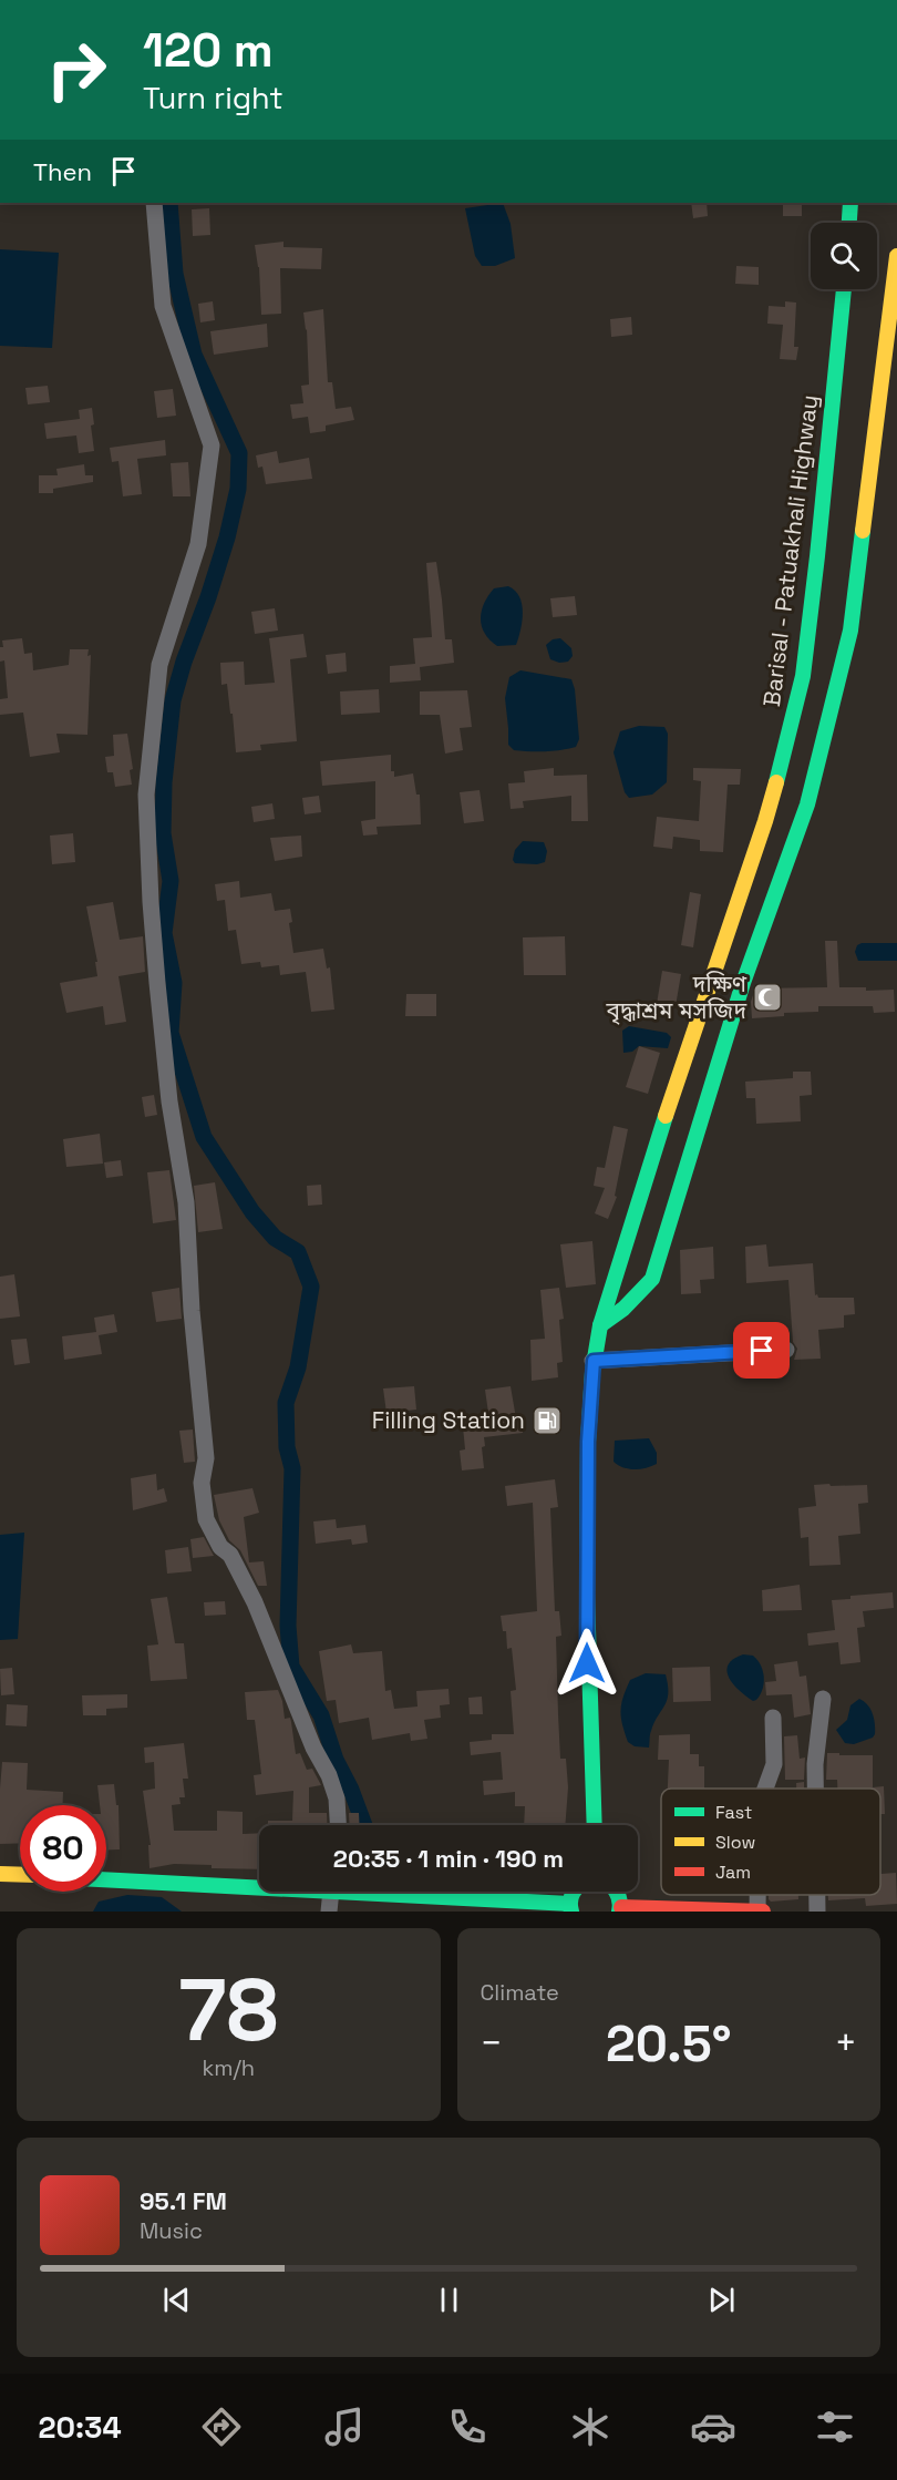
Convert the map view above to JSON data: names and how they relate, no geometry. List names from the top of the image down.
{
  "streets": {
    "main road": ["Barisal - Patuakhali Highway"]
  },
  "places": {
    "mosque": ["দক্ষিণ বৃদ্ধাশ্রম মসজিদ"],
    "fuel station": ["Filling Station"]
  },
  "legend": ["Fast", "Slow", "Jam"],
  "page": {
    "turn": ["120 m", "Turn right"],
    "then": "Then",
    "limit": "80",
    "trip": "20:35 · 1 min · 190 m",
    "tile": [
      ["78", "km/h"],
      "Climate"
    ],
    "heat": ["−", "20.5°", "+"],
    "song": ["95.1 FM", "Music"],
    "tabs": "20:34"
  }
}
